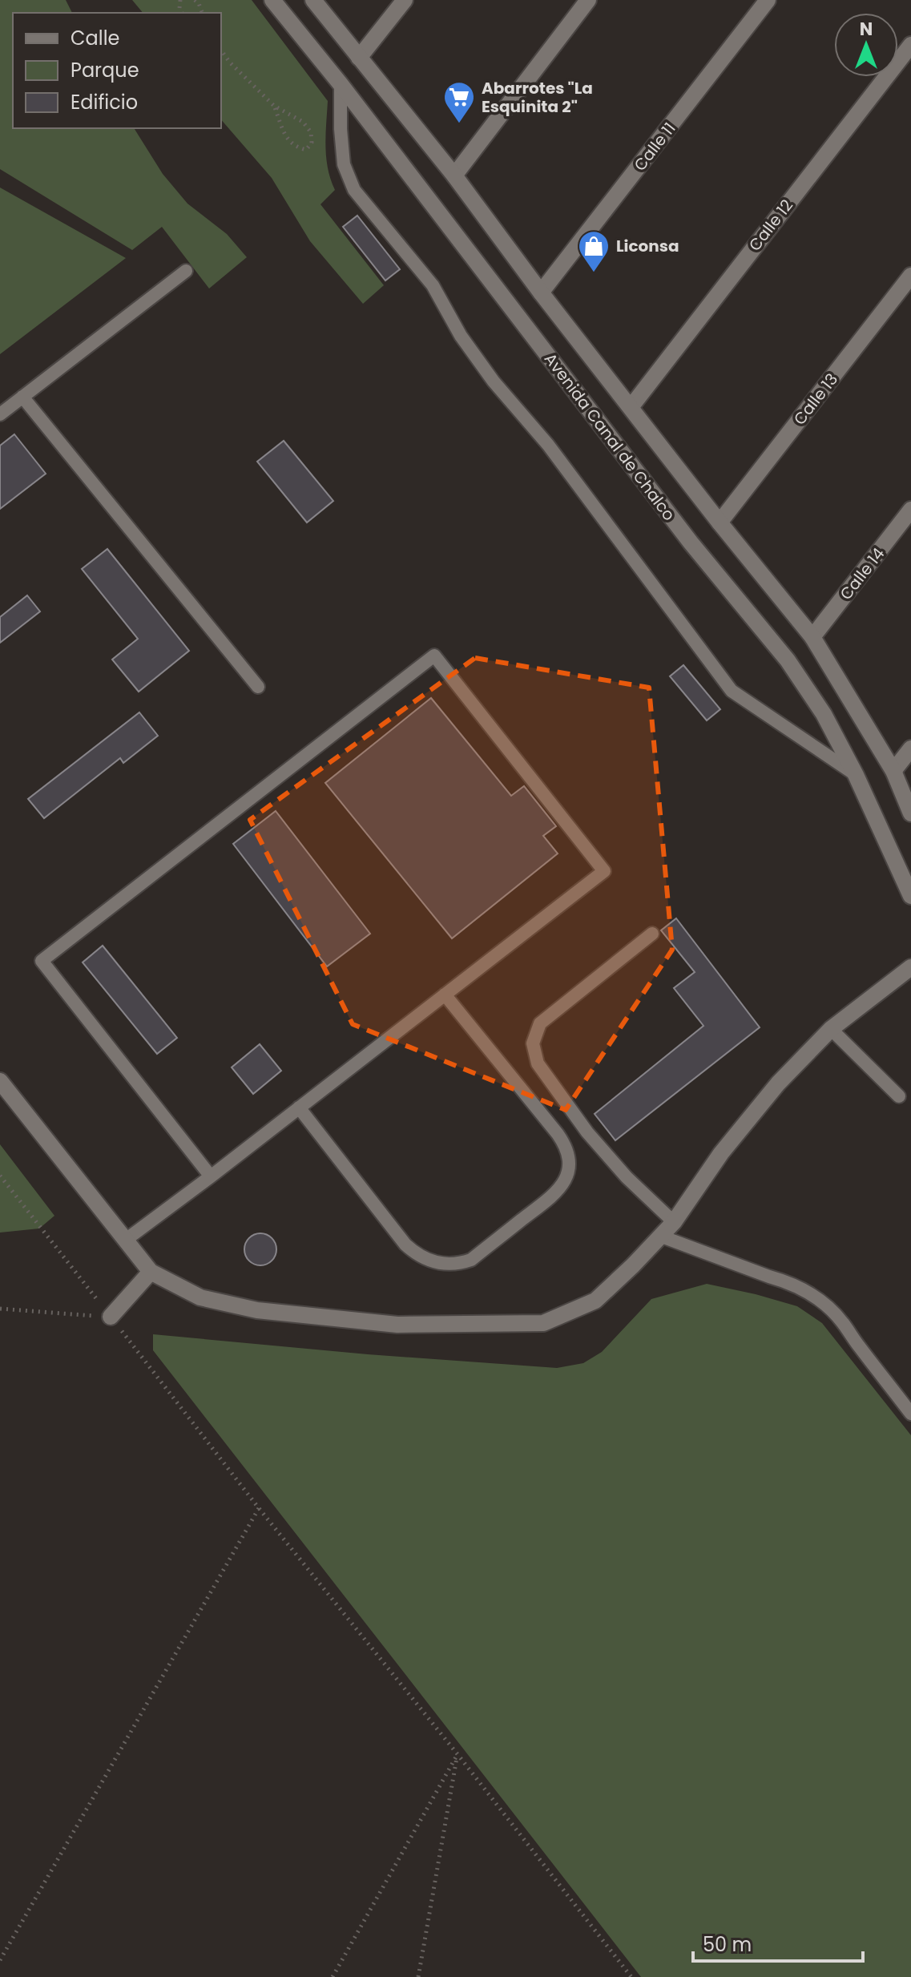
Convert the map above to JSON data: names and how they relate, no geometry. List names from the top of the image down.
{
  "streets": {
    "street": [
      "Calle 11",
      "Calle 12",
      "Calle 13",
      "Avenida Canal de Chalco",
      "Calle 14"
    ]
  },
  "crossings": [
    ["Calle 11", "Avenida Canal de Chalco"],
    ["Calle 12", "Avenida Canal de Chalco"],
    ["Calle 13", "Avenida Canal de Chalco"],
    ["Avenida Canal de Chalco", "Calle 14"]
  ],
  "places": {
    "supermarket": ["Abarrotes \"La Esquinita 2\""],
    "shop": ["Liconsa"]
  },
  "legend": ["Calle", "Parque", "Edificio"],
  "scale_bar": "50 m",
  "north": "top"
}
